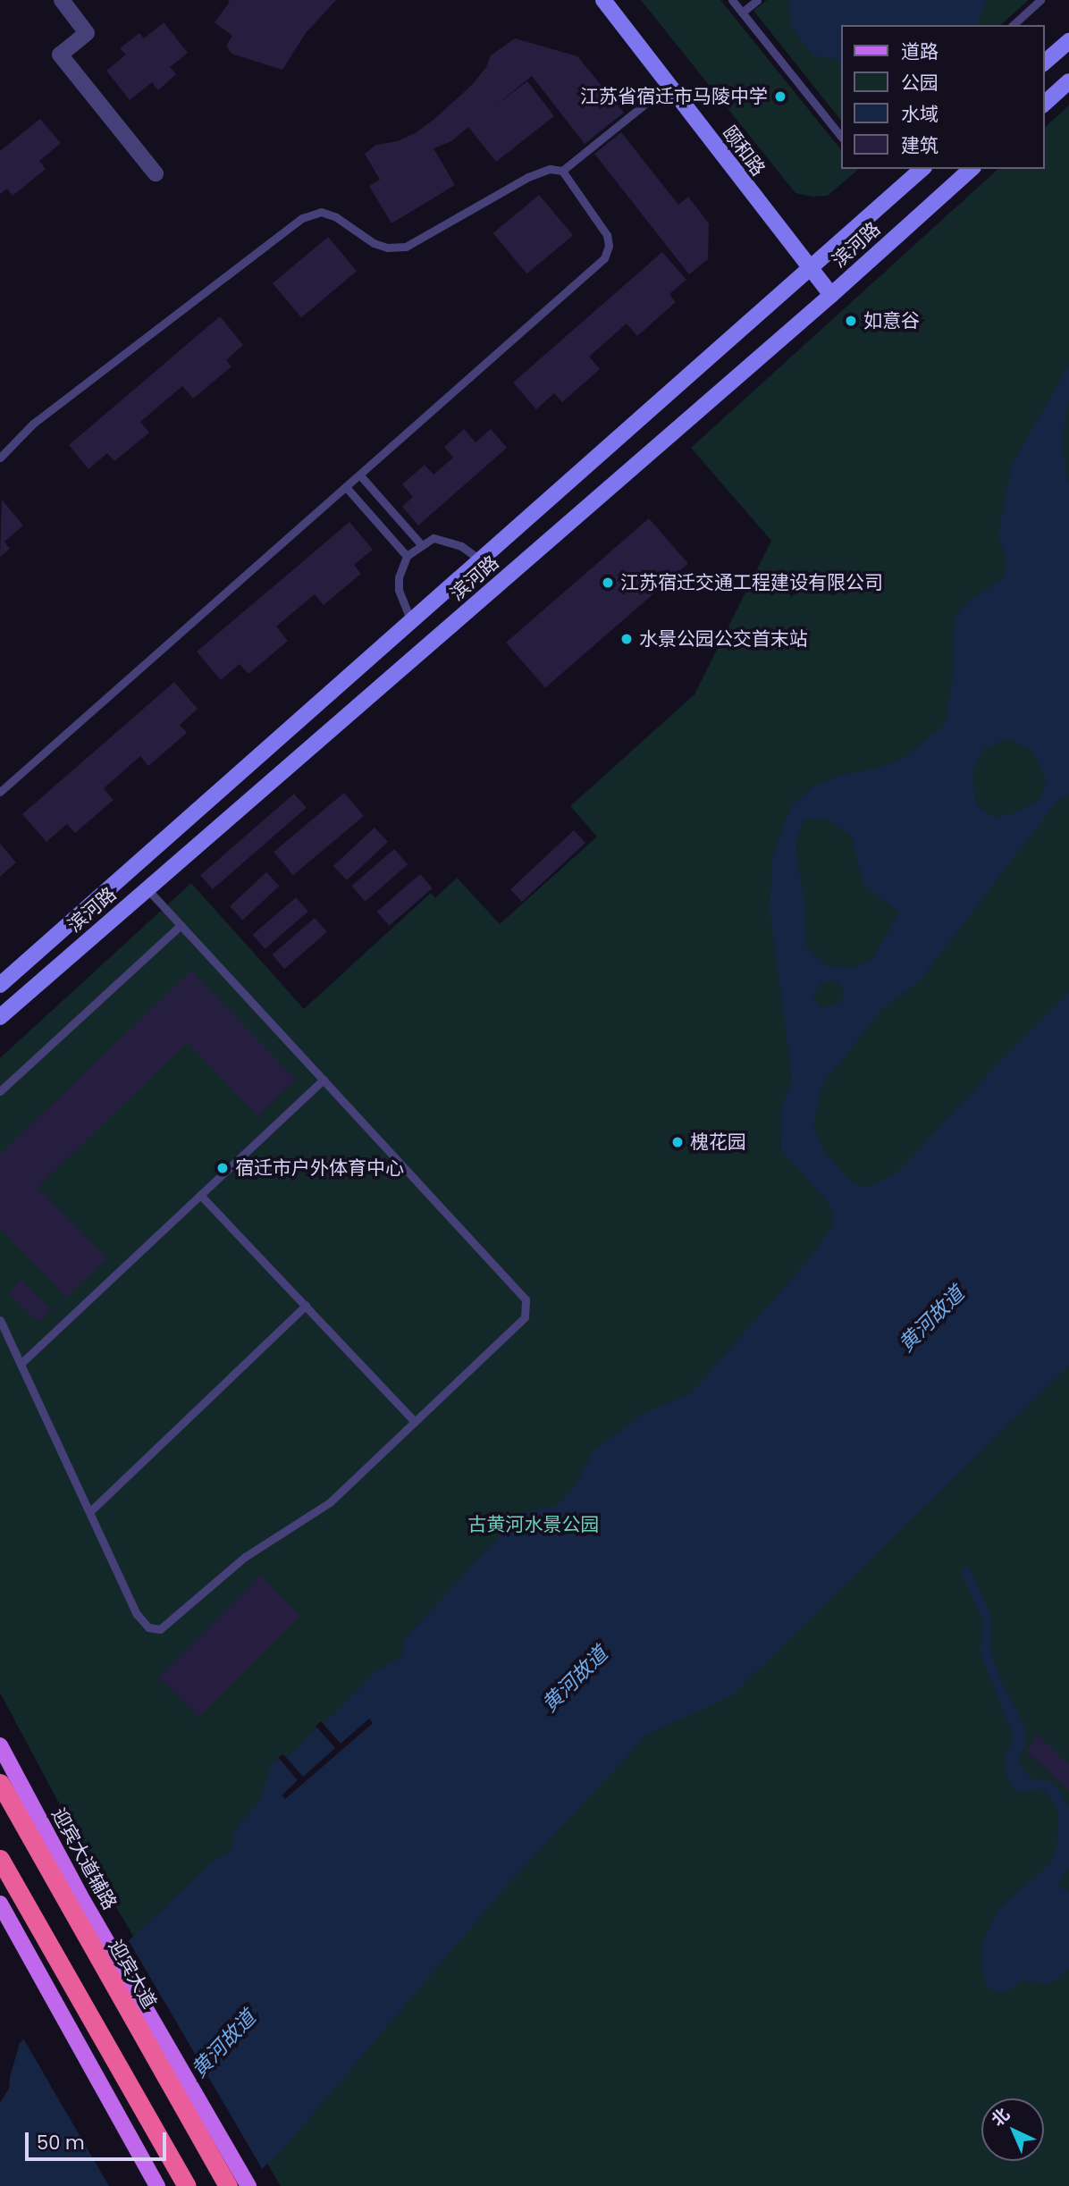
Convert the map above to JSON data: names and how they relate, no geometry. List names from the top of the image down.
{
  "streets": {
    "highway": ["迎宾大道"],
    "main road": ["颐和路", "滨河路", "迎宾大道辅路"]
  },
  "crossings": [
    ["颐和路", "滨河路"]
  ],
  "water": ["黄河故道"],
  "parks": ["古黄河水景公园"],
  "places": [
    "江苏省宿迁市马陵中学",
    "如意谷",
    "江苏宿迁交通工程建设有限公司",
    "水景公园公交首末站",
    "槐花园",
    "宿迁市户外体育中心"
  ],
  "legend": [
    "道路",
    "公园",
    "水域",
    "建筑"
  ],
  "scale_bar": "50 m",
  "north": "top left"
}
